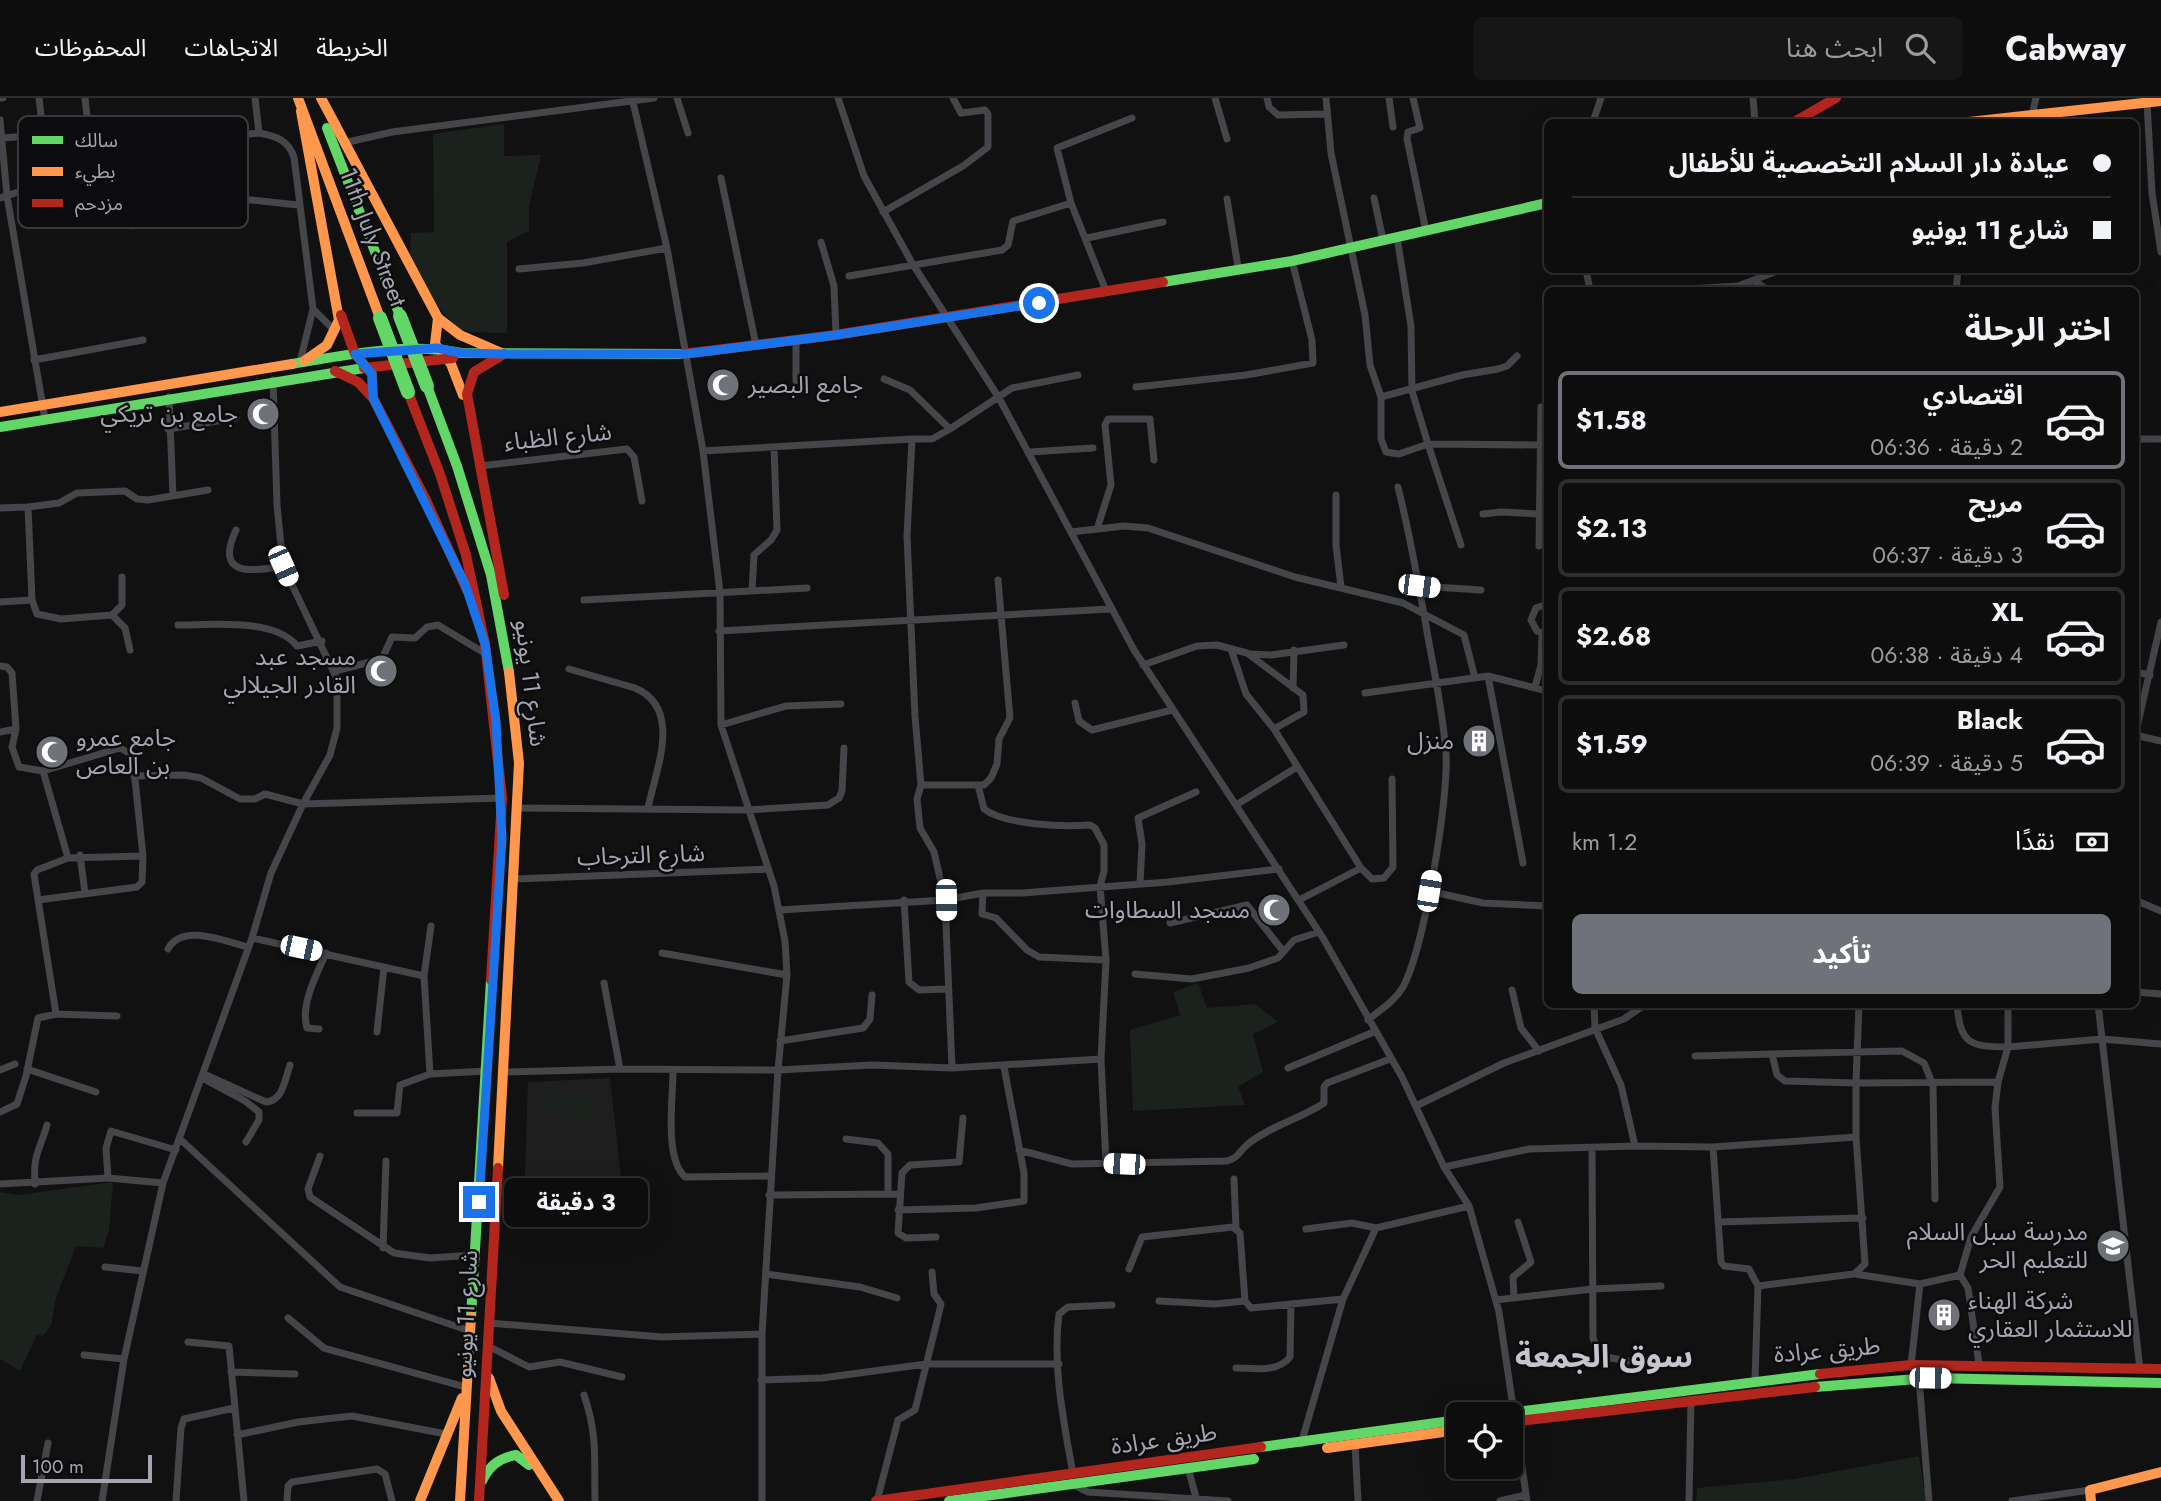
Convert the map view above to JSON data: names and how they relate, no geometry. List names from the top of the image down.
{
  "streets": {
    "main road": ["11th July Street", "شارع 11 يونيو", "طريق عرادة"],
    "street": ["شارع الظباء", "شارع الترحاب"]
  },
  "crossings": [
    ["11th July Street", "شارع 11 يونيو"],
    ["شارع 11 يونيو", "شارع الترحاب"]
  ],
  "districts": ["سوق الجمعة"],
  "places": {
    "mosque": [
      "جامع البصير",
      "جامع بن تريكي",
      "مسجد عبد القادر الجيلالي",
      "جامع عمرو بن العاص",
      "مسجد السطاوات"
    ],
    "building": ["منزل", "شركة الهناء للاستثمار العقاري"],
    "school or university": ["مدرسة سبل السلام للتعليم الحر"]
  },
  "legend": ["سالك", "بطيء", "مزدحم"],
  "scale_bar": "100 m",
  "page": {
    "header": "Cabway",
    "search": "ابحث هنا",
    "nav": ["الخريطة", "الاتجاهات", "المحفوظات"],
    "banner": ["عيادة دار السلام التخصصية للأطفال", "شارع 11 يونيو"],
    "heading": "اختر الرحلة",
    "list": [
      {
        "name": "اقتصادي",
        "note": "2 دقيقة · 06:36",
        "value": "$1.58"
      },
      {
        "name": "مريح",
        "note": "3 دقيقة · 06:37",
        "value": "$2.13"
      },
      {
        "name": "XL",
        "note": "4 دقيقة · 06:38",
        "value": "$2.68"
      },
      {
        "name": "Black",
        "note": "5 دقيقة · 06:39",
        "value": "$1.59"
      }
    ],
    "pay": ["نقدًا", "1.2 km"],
    "buttons": "تأكيد",
    "bubble": "3 دقيقة",
    "scale": "100 m"
  }
}
